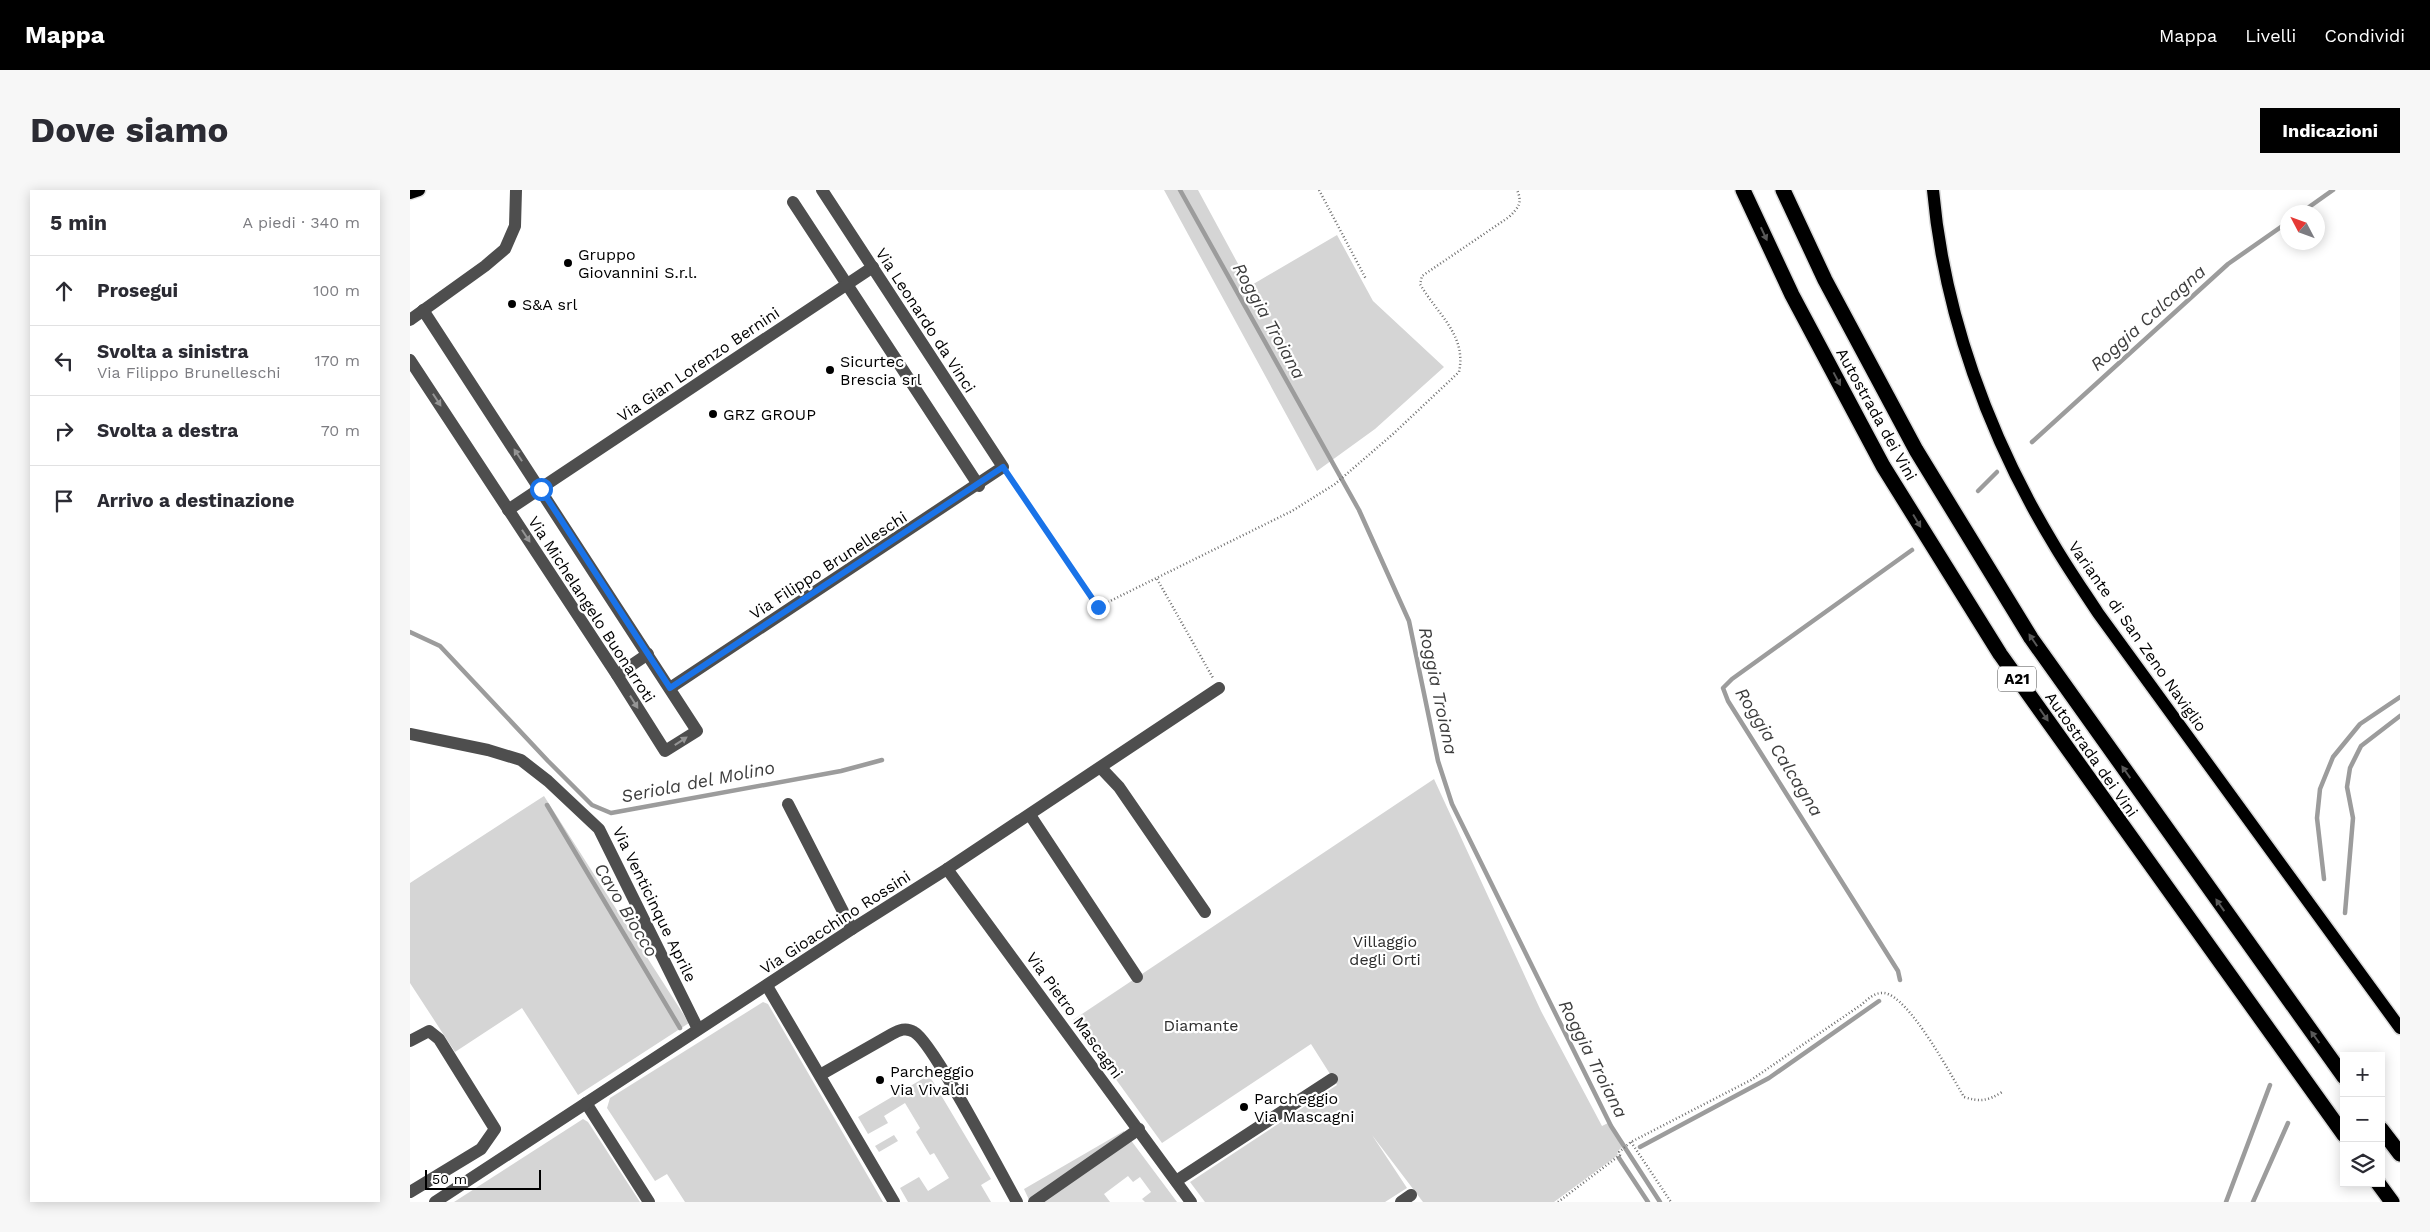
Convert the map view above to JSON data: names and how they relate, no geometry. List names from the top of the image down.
{
  "streets": {
    "highway": ["Autostrada dei Vini", "A21"],
    "main road": ["Variante di San Zeno Naviglio"],
    "street": [
      "Via Leonardo da Vinci",
      "Via Gian Lorenzo Bernini",
      "Via Filippo Brunelleschi",
      "Via Michelangelo Buonarroti",
      "Via Venticinque Aprile",
      "Via Gioacchino Rossini",
      "Via Pietro Mascagni"
    ]
  },
  "crossings": [
    ["Via Leonardo da Vinci", "Via Gian Lorenzo Bernini"],
    ["Via Leonardo da Vinci", "Via Filippo Brunelleschi"],
    ["Via Gian Lorenzo Bernini", "Via Michelangelo Buonarroti"],
    ["Via Filippo Brunelleschi", "Via Michelangelo Buonarroti"],
    ["Via Venticinque Aprile", "Via Gioacchino Rossini"],
    ["Via Gioacchino Rossini", "Via Pietro Mascagni"]
  ],
  "water": [
    "Roggia Calcagna",
    "Roggia Troiana",
    "Seriola del Molino",
    "Cavo Biocco"
  ],
  "parks": ["Villaggio degli Orti", "Diamante"],
  "places": [
    "Gruppo Giovannini S.r.l.",
    "S&A srl",
    "Sicurtec Brescia srl",
    "GRZ GROUP",
    "Parcheggio Via Vivaldi",
    "Parcheggio Via Mascagni"
  ],
  "scale_bar": "50 m",
  "north": "top left",
  "page": {
    "header": "Mappa",
    "nav": ["Mappa", "Livelli", "Condividi"],
    "buttons": "Indicazioni",
    "title": "Dove siamo",
    "heading": ["5 min", "A piedi · 340 m"],
    "list": [
      ["Prosegui", "100 m"],
      ["Svolta a sinistra", "Via Filippo Brunelleschi", "170 m"],
      ["Svolta a destra", "70 m"],
      "Arrivo a destinazione"
    ],
    "map_buttons": ["+", "−"],
    "scale": "50 m"
  }
}
